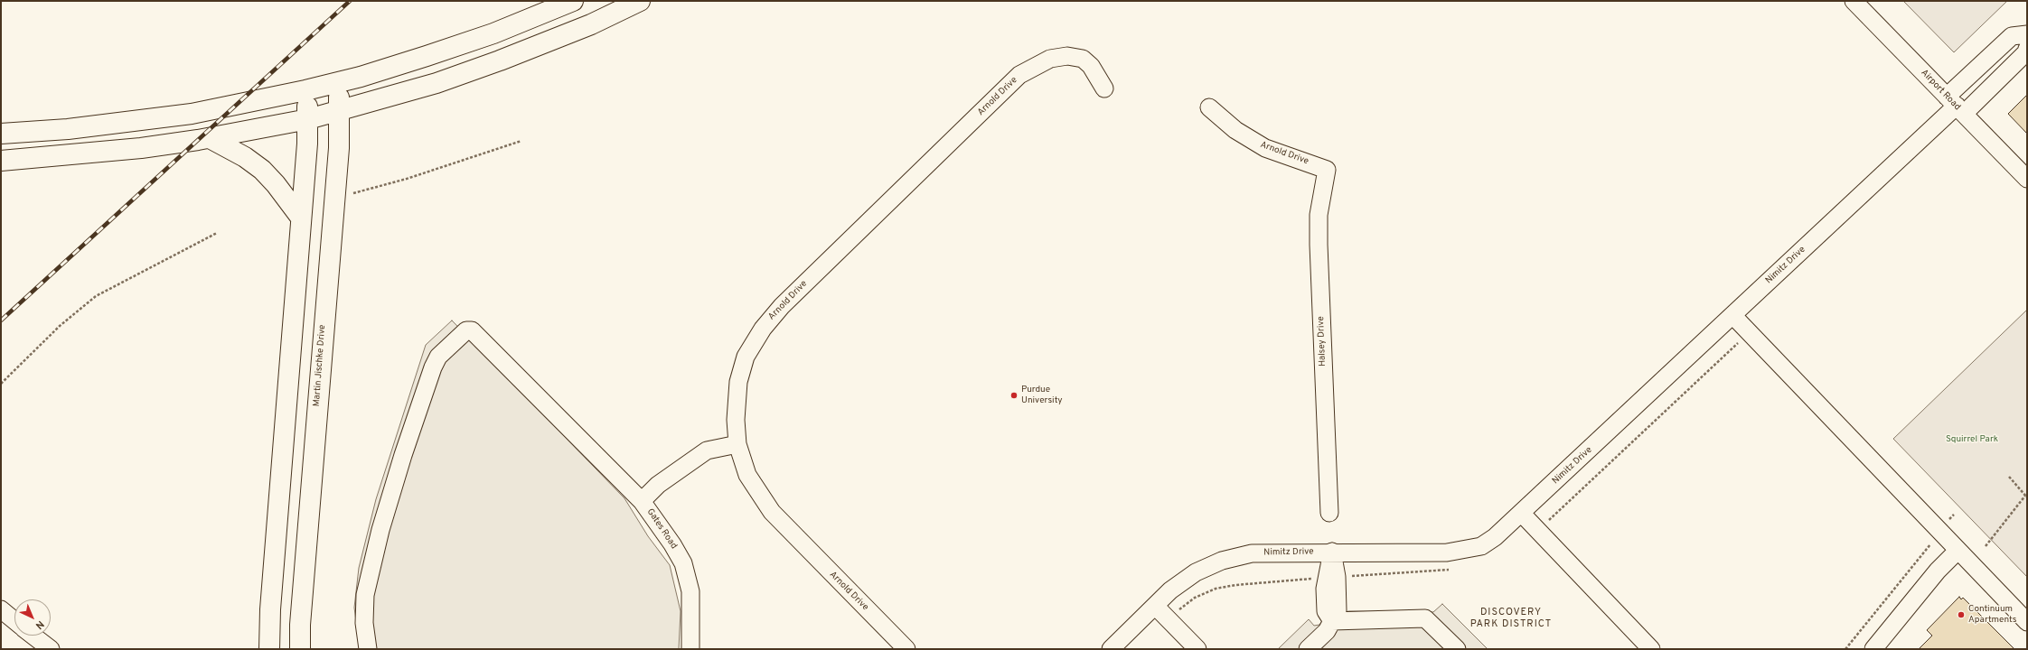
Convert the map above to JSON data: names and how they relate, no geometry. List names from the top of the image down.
{
  "streets": {
    "main road": ["Martin Jischke Drive"],
    "street": [
      "Airport Road",
      "Arnold Drive",
      "Nimitz Drive",
      "Halsey Drive",
      "Gates Road"
    ]
  },
  "crossings": [
    ["Airport Road", "Nimitz Drive"],
    ["Arnold Drive", "Halsey Drive"],
    ["Arnold Drive", "Gates Road"]
  ],
  "districts": ["DISCOVERY PARK DISTRICT"],
  "parks": ["Squirrel Park"],
  "places": ["Purdue University", "Continuum Apartments"],
  "north": "bottom right"
}
